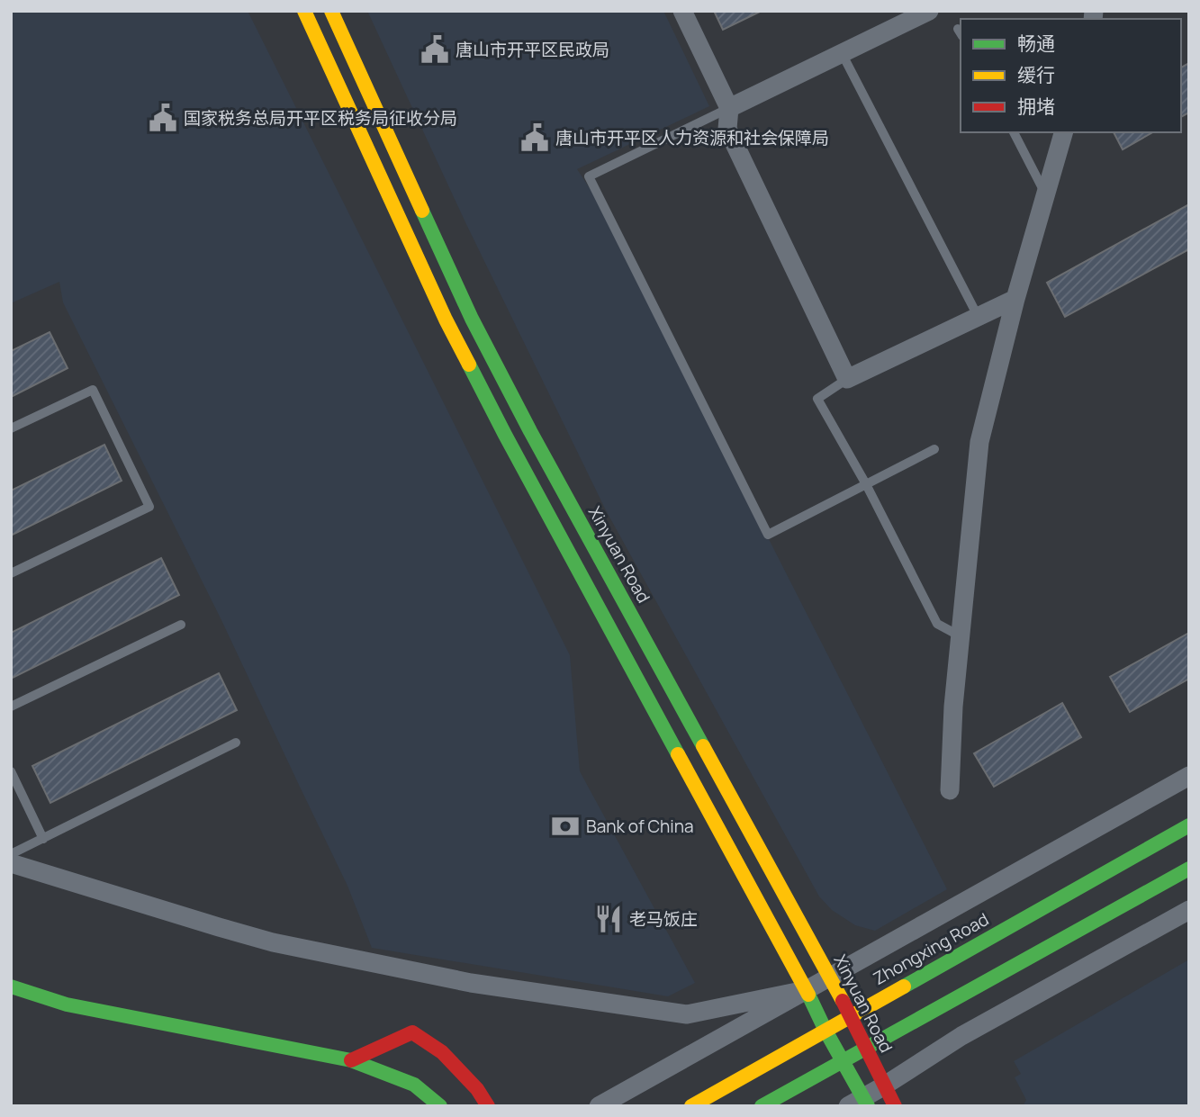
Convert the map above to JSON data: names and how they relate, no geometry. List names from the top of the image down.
{
  "streets": {
    "main road": ["Xinyuan Road", "Zhongxing Road"]
  },
  "crossings": [
    ["Xinyuan Road", "Zhongxing Road"]
  ],
  "places": {
    "public building": ["唐山市开平区民政局", "国家税务总局开平区税务局征收分局", "唐山市开平区人力资源和社会保障局"],
    "bank": ["Bank of China"],
    "restaurant": ["老马饭庄"]
  },
  "legend": ["畅通", "缓行", "拥堵"]
}
